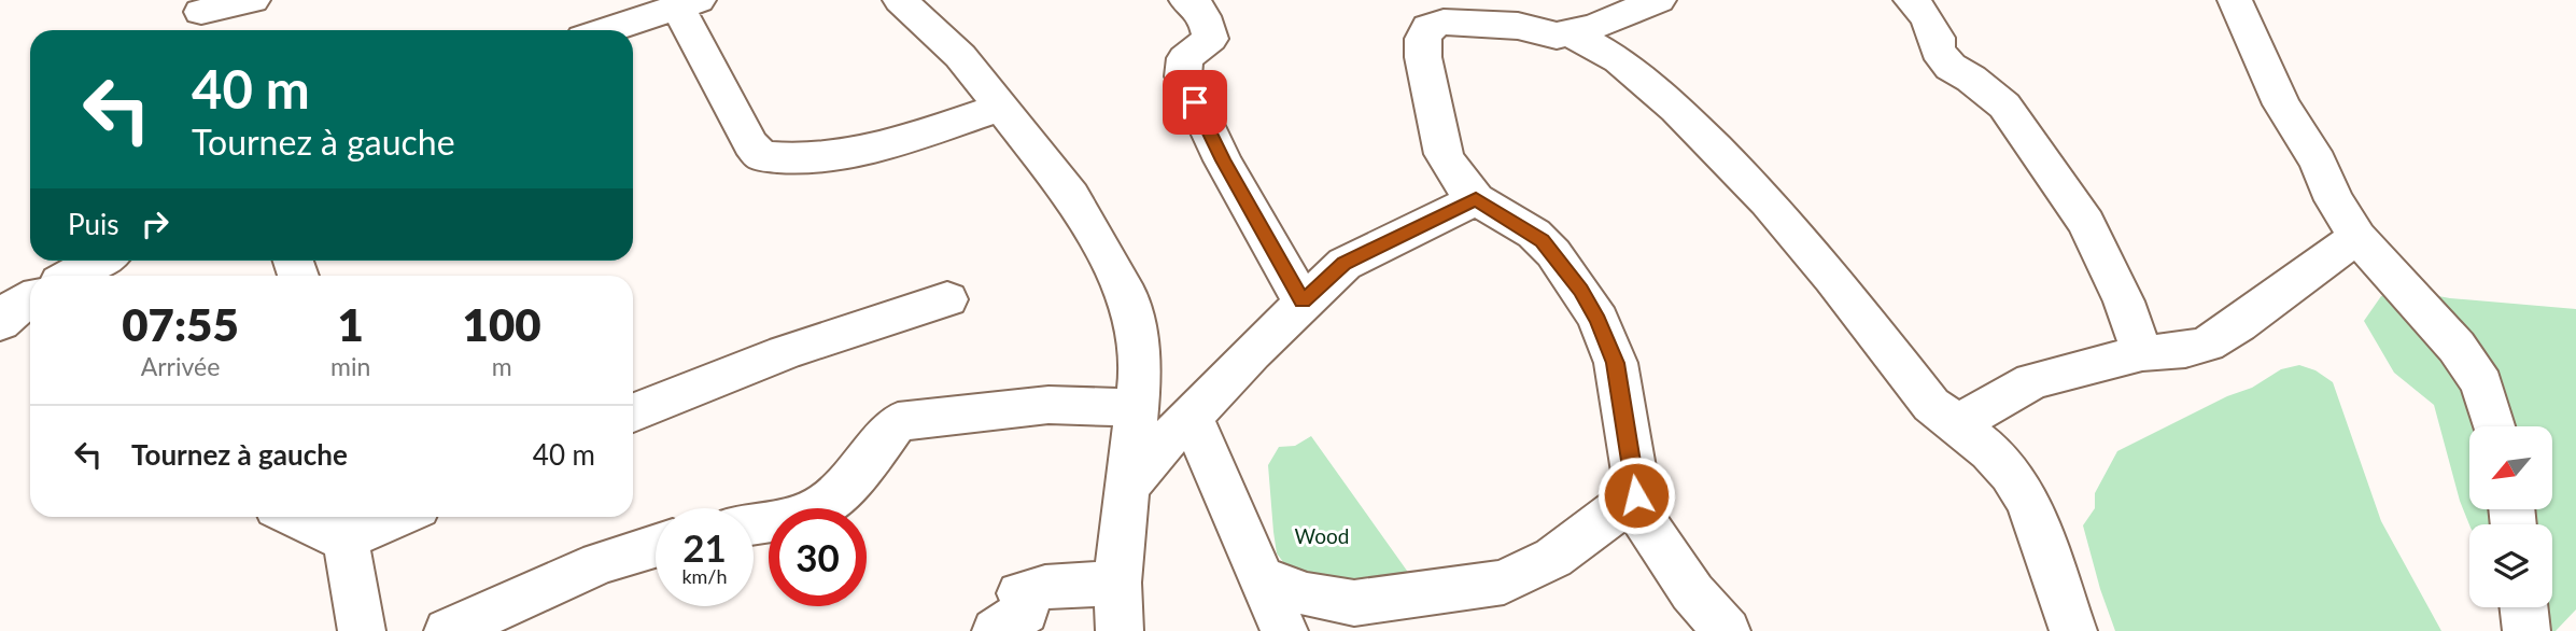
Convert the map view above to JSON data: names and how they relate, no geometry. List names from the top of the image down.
{
  "parks": ["Wood"],
  "north": "bottom left",
  "page": {
    "turn": ["40 m", "Tournez à gauche"],
    "then": "Puis",
    "eta": [
      "07:55",
      "Arrivée",
      "1",
      "min",
      "100",
      "m"
    ],
    "list": [
      {
        "name": "Tournez à gauche",
        "value": "40 m"
      }
    ],
    "speed": "21 km/h",
    "limit": "30"
  }
}
